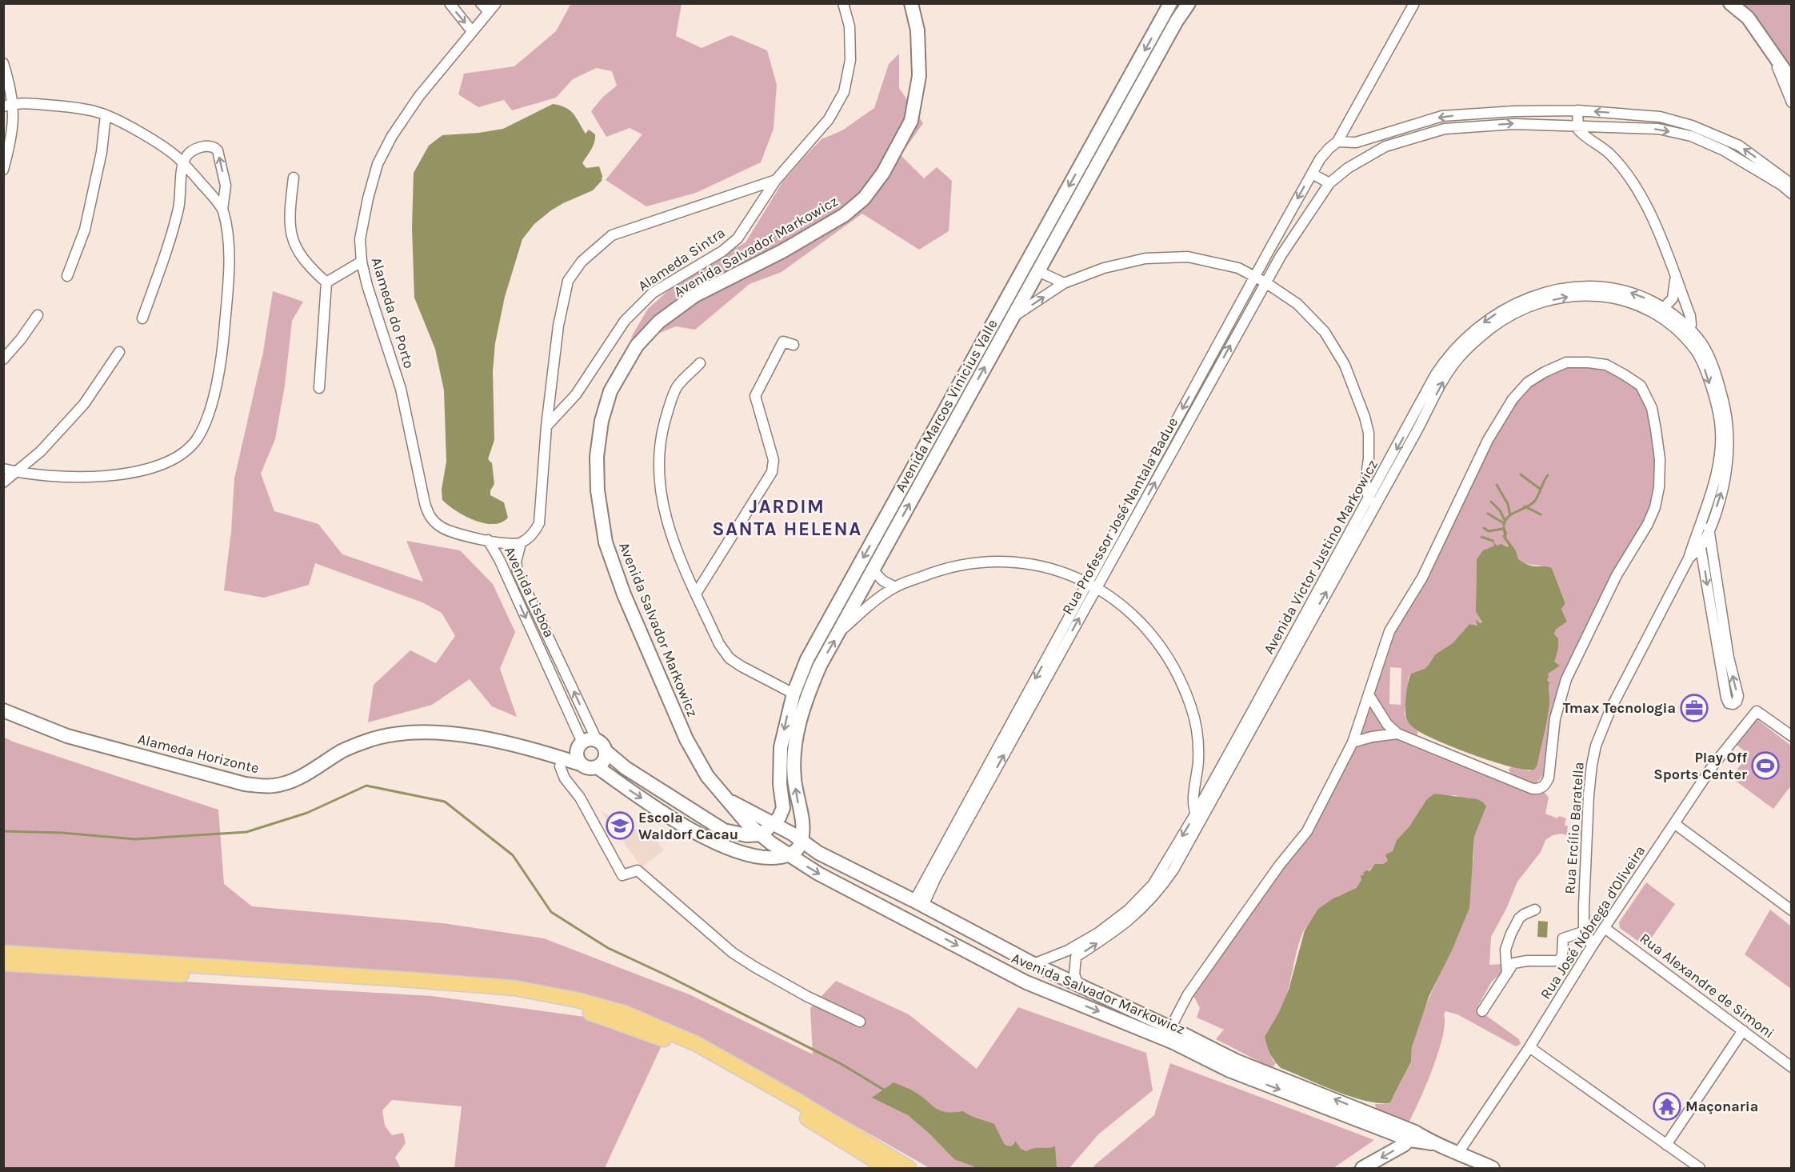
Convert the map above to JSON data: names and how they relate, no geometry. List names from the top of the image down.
{
  "streets": {
    "street": [
      "Avenida Salvador Markowicz",
      "Alameda Sintra",
      "Alameda do Porto",
      "Avenida Marcos Vinicius Valle",
      "Rua Professor José Nantala Badue",
      "Avenida Victor Justino Markowicz",
      "Avenida Lisboa",
      "Alameda Horizonte",
      "Rua Ercílio Baratella",
      "Rua José Nóbrega d'Oliveira",
      "Rua Alexandre de Simoni"
    ]
  },
  "crossings": [
    ["Avenida Salvador Markowicz", "Avenida Marcos Vinicius Valle"],
    ["Avenida Salvador Markowicz", "Rua Professor José Nantala Badue"],
    ["Avenida Salvador Markowicz", "Avenida Victor Justino Markowicz"],
    ["Avenida Salvador Markowicz", "Rua José Nóbrega d'Oliveira"],
    ["Alameda do Porto", "Avenida Lisboa"],
    ["Avenida Lisboa", "Alameda Horizonte"],
    ["Rua Ercílio Baratella", "Rua José Nóbrega d'Oliveira"],
    ["Rua José Nóbrega d'Oliveira", "Rua Alexandre de Simoni"]
  ],
  "districts": ["JARDIM SANTA HELENA"],
  "places": {
    "office": ["Tmax Tecnologia"],
    "sports": ["Play Off Sports Center"],
    "school or university": ["Escola Waldorf Cacau"],
    "temple": ["Maçonaria"]
  }
}
